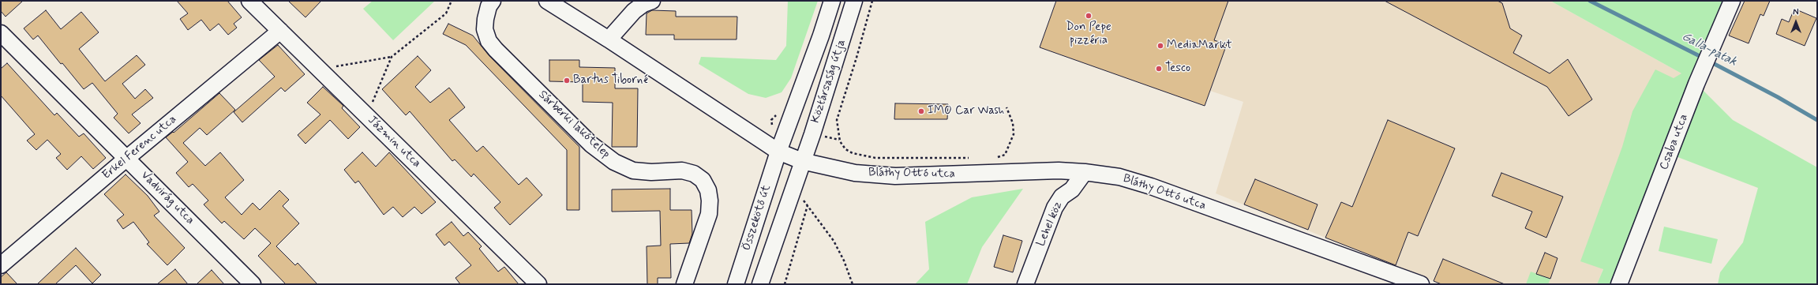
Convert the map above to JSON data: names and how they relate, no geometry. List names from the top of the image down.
{
  "streets": {
    "street": [
      "Köztársaság útja",
      "Sárberki lakótelep",
      "Jázmin utca",
      "Csaba utca",
      "Erkel Ferenc utca",
      "Bláthy Ottó utca",
      "Vadvirág utca",
      "Összekötő út",
      "Lehel köz"
    ]
  },
  "crossings": [
    ["Köztársaság útja", "Bláthy Ottó utca"],
    ["Köztársaság útja", "Összekötő út"],
    ["Jázmin utca", "Erkel Ferenc utca"],
    ["Erkel Ferenc utca", "Vadvirág utca"],
    ["Bláthy Ottó utca", "Összekötő út"],
    ["Bláthy Ottó utca", "Lehel köz"]
  ],
  "water": ["Galla-patak"],
  "places": [
    "Don Pepe pizzéria",
    "MediaMarkt",
    "Tesco",
    "Bartus Tiborné",
    "IMO Car Wash"
  ],
  "north": "top"
}
